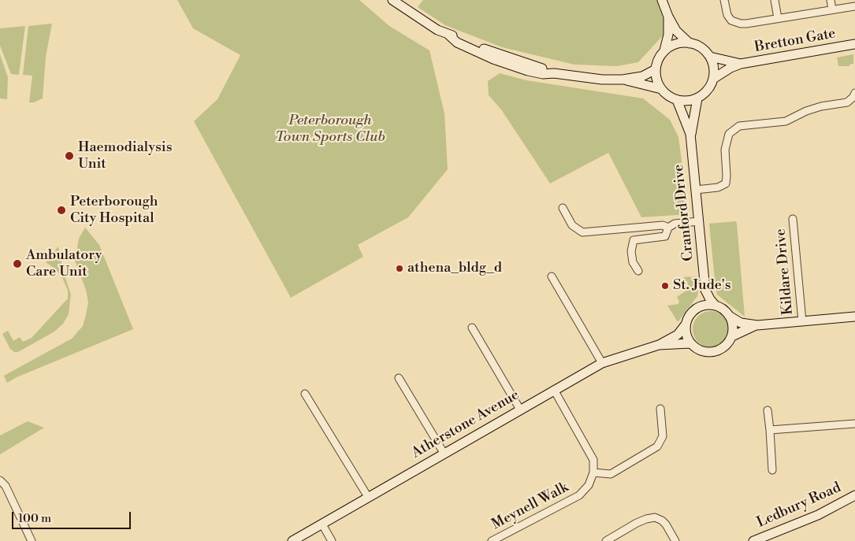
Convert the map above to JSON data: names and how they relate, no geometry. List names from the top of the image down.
{
  "streets": {
    "street": [
      "Bretton Gate",
      "Cranford Drive",
      "Kildare Drive",
      "Atherstone Avenue",
      "Ledbury Road",
      "Meynell Walk"
    ]
  },
  "crossings": [
    ["Bretton Gate", "Cranford Drive"],
    ["Cranford Drive", "Atherstone Avenue"]
  ],
  "parks": ["Peterborough Town Sports Club"],
  "places": [
    "Haemodialysis Unit",
    "Peterborough City Hospital",
    "Ambulatory Care Unit",
    "athena_bldg_d",
    "St. Jude's"
  ],
  "scale_bar": "100 m"
}
